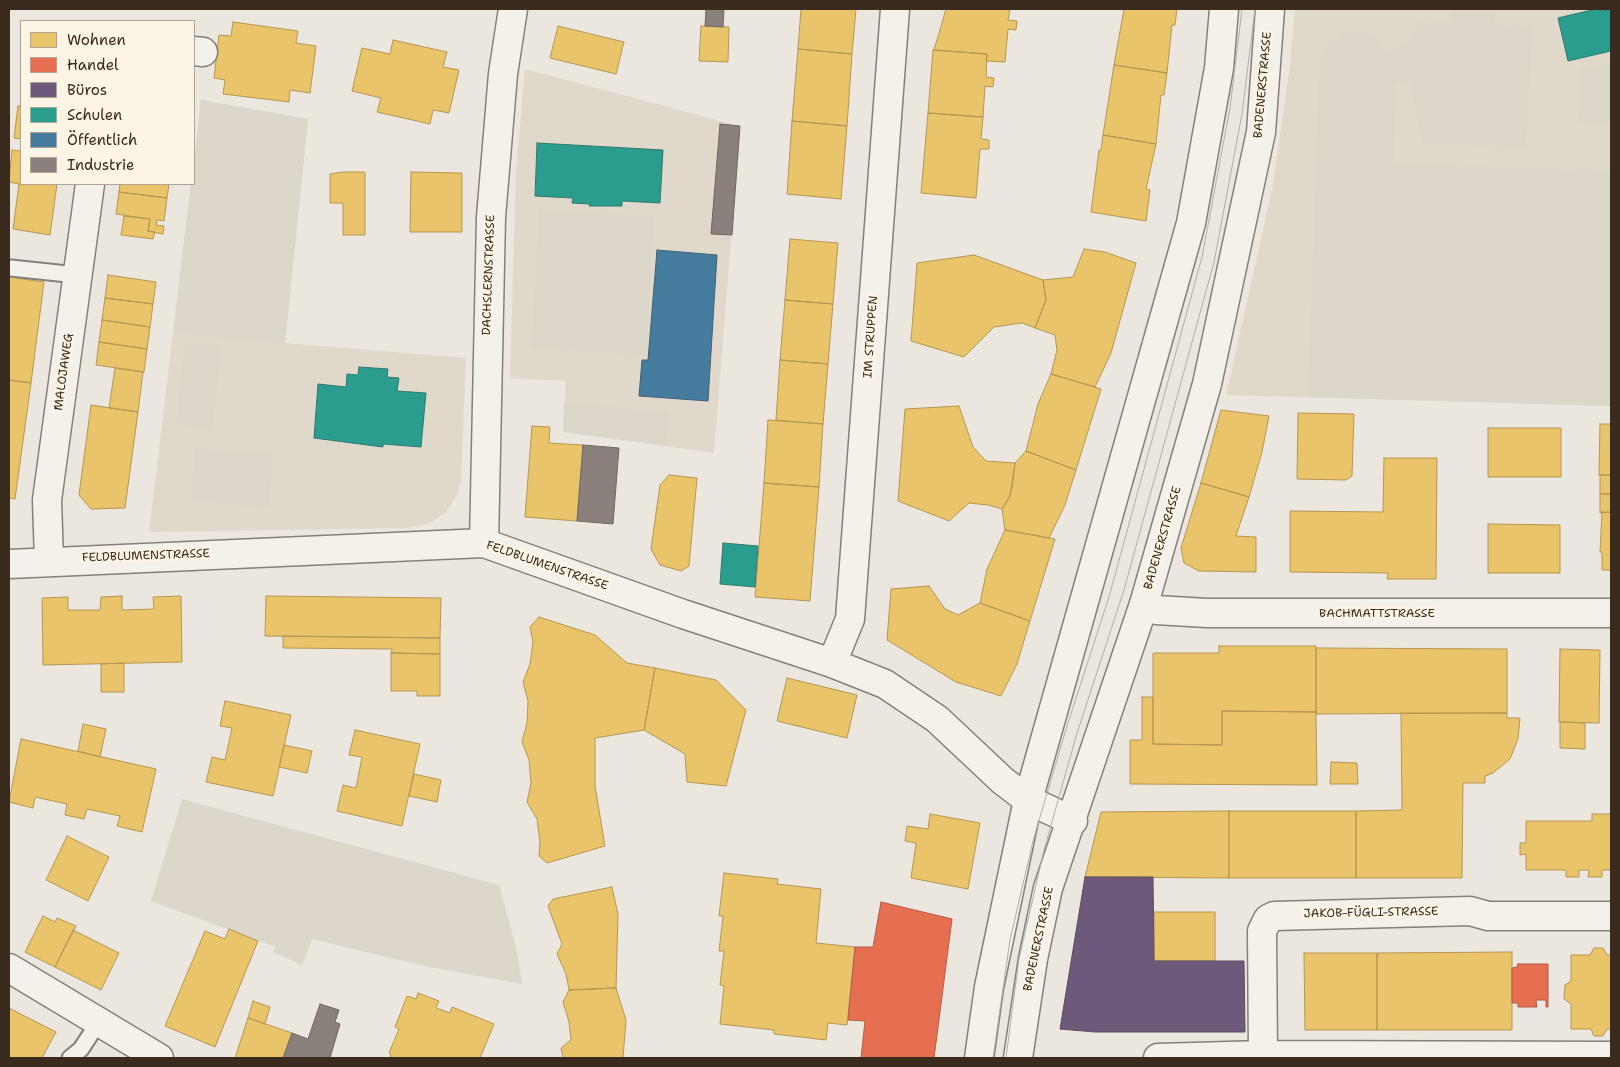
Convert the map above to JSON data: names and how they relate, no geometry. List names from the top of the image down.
{
  "streets": {
    "street": [
      "BADENERSTRASSE",
      "DACHSLERNSTRASSE",
      "IM STRUPPEN",
      "MALOJAWEG",
      "FELDBLUMENSTRASSE",
      "BACHMATTSTRASSE",
      "JAKOB-FÜGLI-STRASSE"
    ]
  },
  "crossings": [
    ["BADENERSTRASSE", "FELDBLUMENSTRASSE"],
    ["BADENERSTRASSE", "BACHMATTSTRASSE"],
    ["DACHSLERNSTRASSE", "FELDBLUMENSTRASSE"],
    ["IM STRUPPEN", "FELDBLUMENSTRASSE"],
    ["MALOJAWEG", "FELDBLUMENSTRASSE"]
  ],
  "legend": [
    "Wohnen",
    "Handel",
    "Büros",
    "Schulen",
    "Öffentlich",
    "Industrie"
  ]
}
